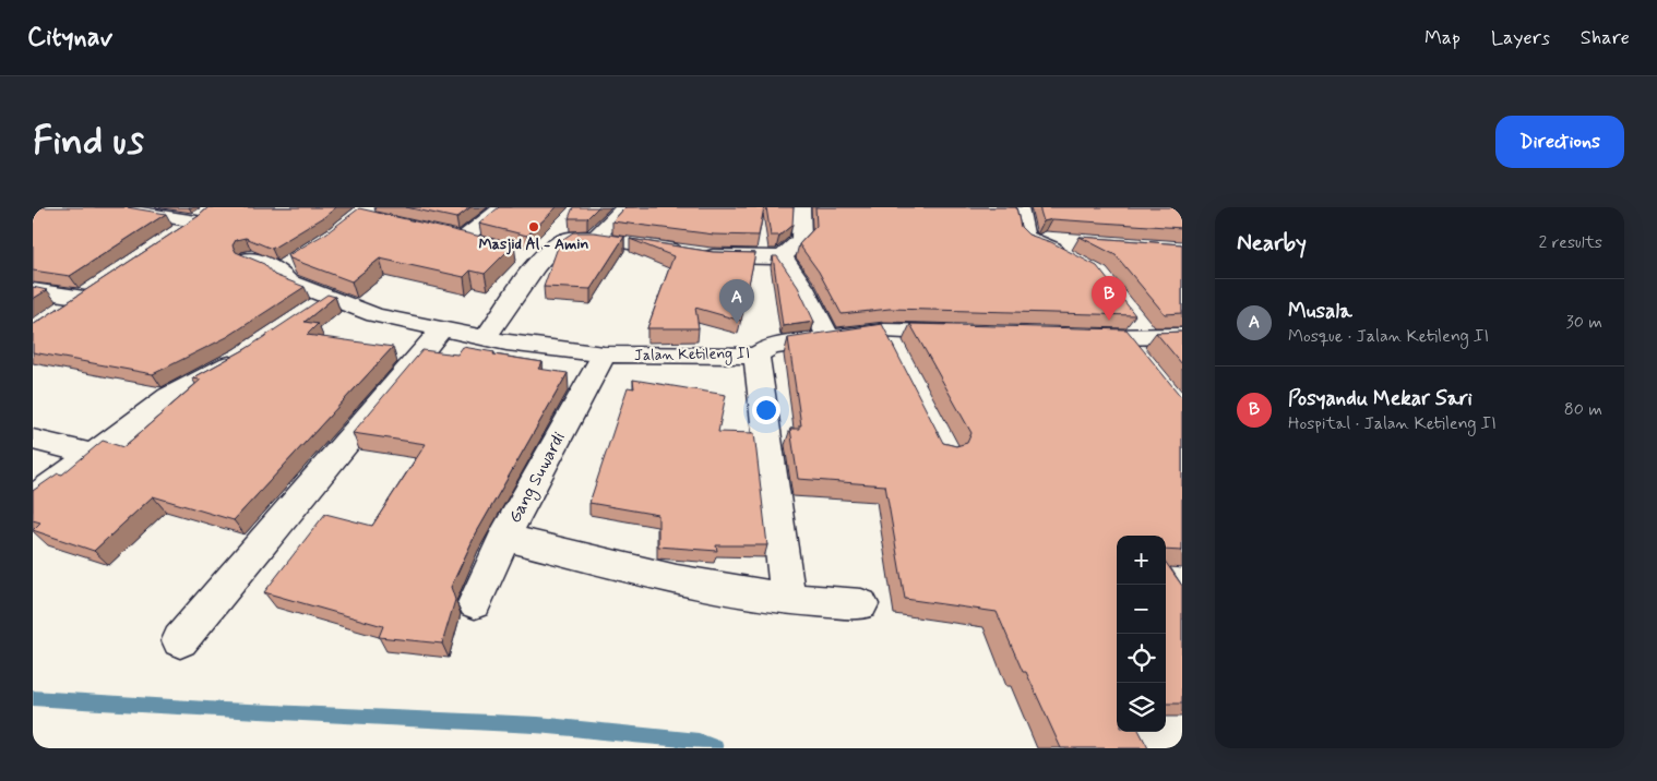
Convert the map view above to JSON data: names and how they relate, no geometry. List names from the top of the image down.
{
  "streets": {
    "street": ["Jalan Ketileng II", "Gang Suwardi"]
  },
  "crossings": [
    ["Jalan Ketileng II", "Gang Suwardi"]
  ],
  "places": ["Masjid Al - Amin"],
  "page": {
    "header": "Citynav",
    "nav": ["Map", "Layers", "Share"],
    "buttons": "Directions",
    "title": "Find us",
    "heading": ["Nearby", "2 results"],
    "pins": ["B", "A"],
    "list": [
      {
        "mark": "A",
        "name": "Musala",
        "note": "Mosque · Jalan Ketileng II",
        "value": "30 m"
      },
      {
        "mark": "B",
        "name": "Posyandu Mekar Sari",
        "note": "Hospital · Jalan Ketileng II",
        "value": "80 m"
      }
    ],
    "map_buttons": ["+", "−"]
  }
}
